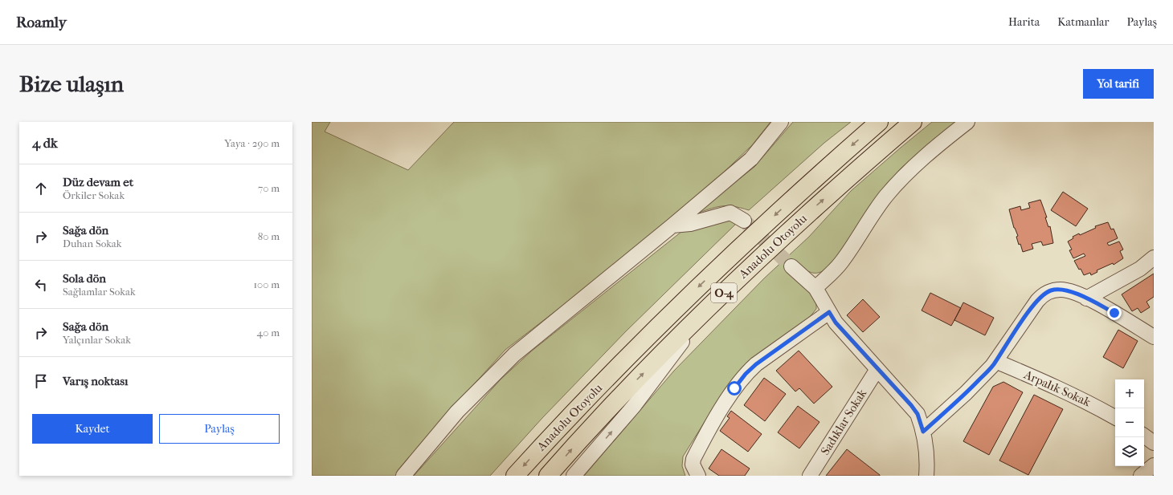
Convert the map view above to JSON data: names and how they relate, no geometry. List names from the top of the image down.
{
  "streets": {
    "highway": ["Anadolu Otoyolu", "O-4"],
    "street": ["Arpalık Sokak", "Sadıklar Sokak"]
  },
  "page": {
    "header": "Roamly",
    "nav": ["Harita", "Katmanlar", "Paylaş"],
    "buttons": [
      "Yol tarifi",
      ["Kaydet", "Paylaş"]
    ],
    "title": "Bize ulaşın",
    "heading": ["4 dk", "Yaya · 290 m"],
    "list": [
      ["Düz devam et", "Örkiler Sokak", "70 m"],
      ["Sağa dön", "Duhan Sokak", "80 m"],
      ["Sola dön", "Sağlamlar Sokak", "100 m"],
      ["Sağa dön", "Yalçınlar Sokak", "40 m"],
      "Varış noktası"
    ],
    "map_buttons": ["+", "−"]
  }
}
